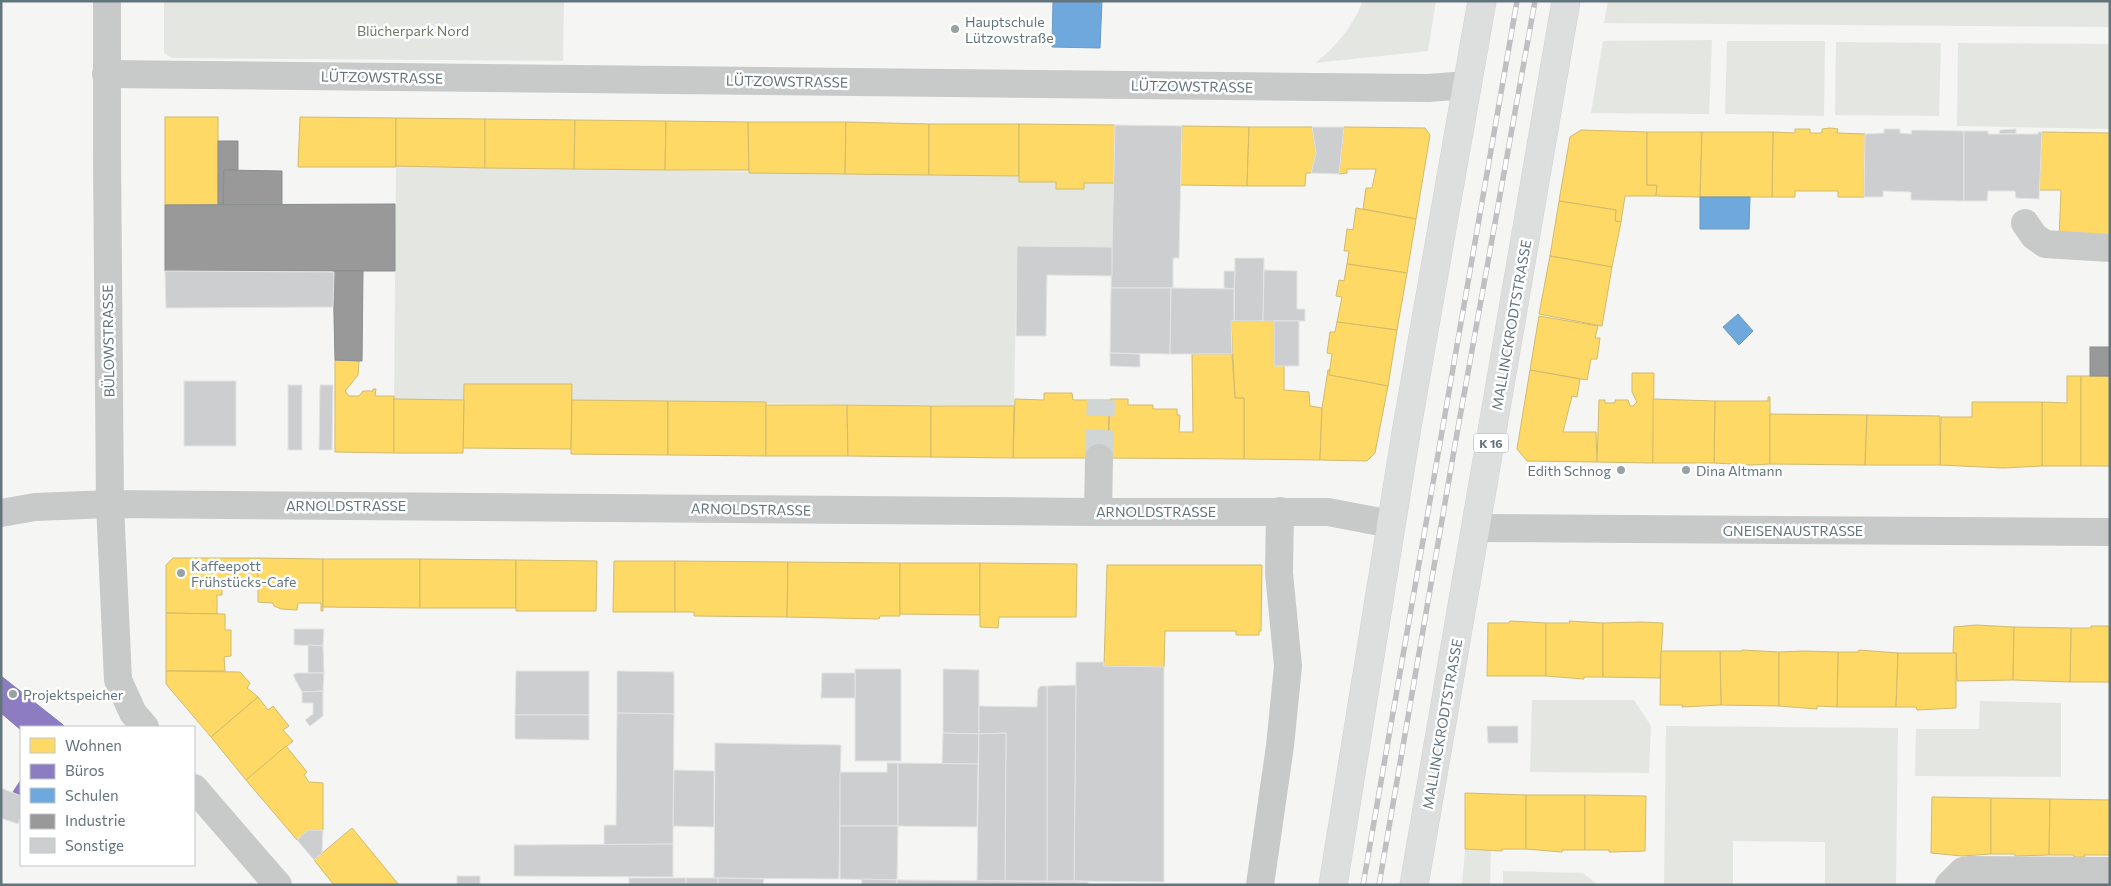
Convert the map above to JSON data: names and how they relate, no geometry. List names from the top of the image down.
{
  "streets": {
    "main road": ["MALLINCKRODTSTRASSE", "K 16"],
    "street": [
      "LÜTZOWSTRASSE",
      "BÜLOWSTRASSE",
      "ARNOLDSTRASSE",
      "GNEISENAUSTRASSE"
    ]
  },
  "crossings": [
    ["LÜTZOWSTRASSE", "BÜLOWSTRASSE"],
    ["MALLINCKRODTSTRASSE", "GNEISENAUSTRASSE"],
    ["BÜLOWSTRASSE", "ARNOLDSTRASSE"]
  ],
  "parks": ["Blücherpark Nord"],
  "places": [
    "Hauptschule Lützowstraße",
    "Edith Schnog",
    "Dina Altmann",
    "Kaffeepott Frühstücks-Cafe",
    "Projektspeicher"
  ],
  "legend": [
    "Wohnen",
    "Büros",
    "Schulen",
    "Industrie",
    "Sonstige"
  ]
}
